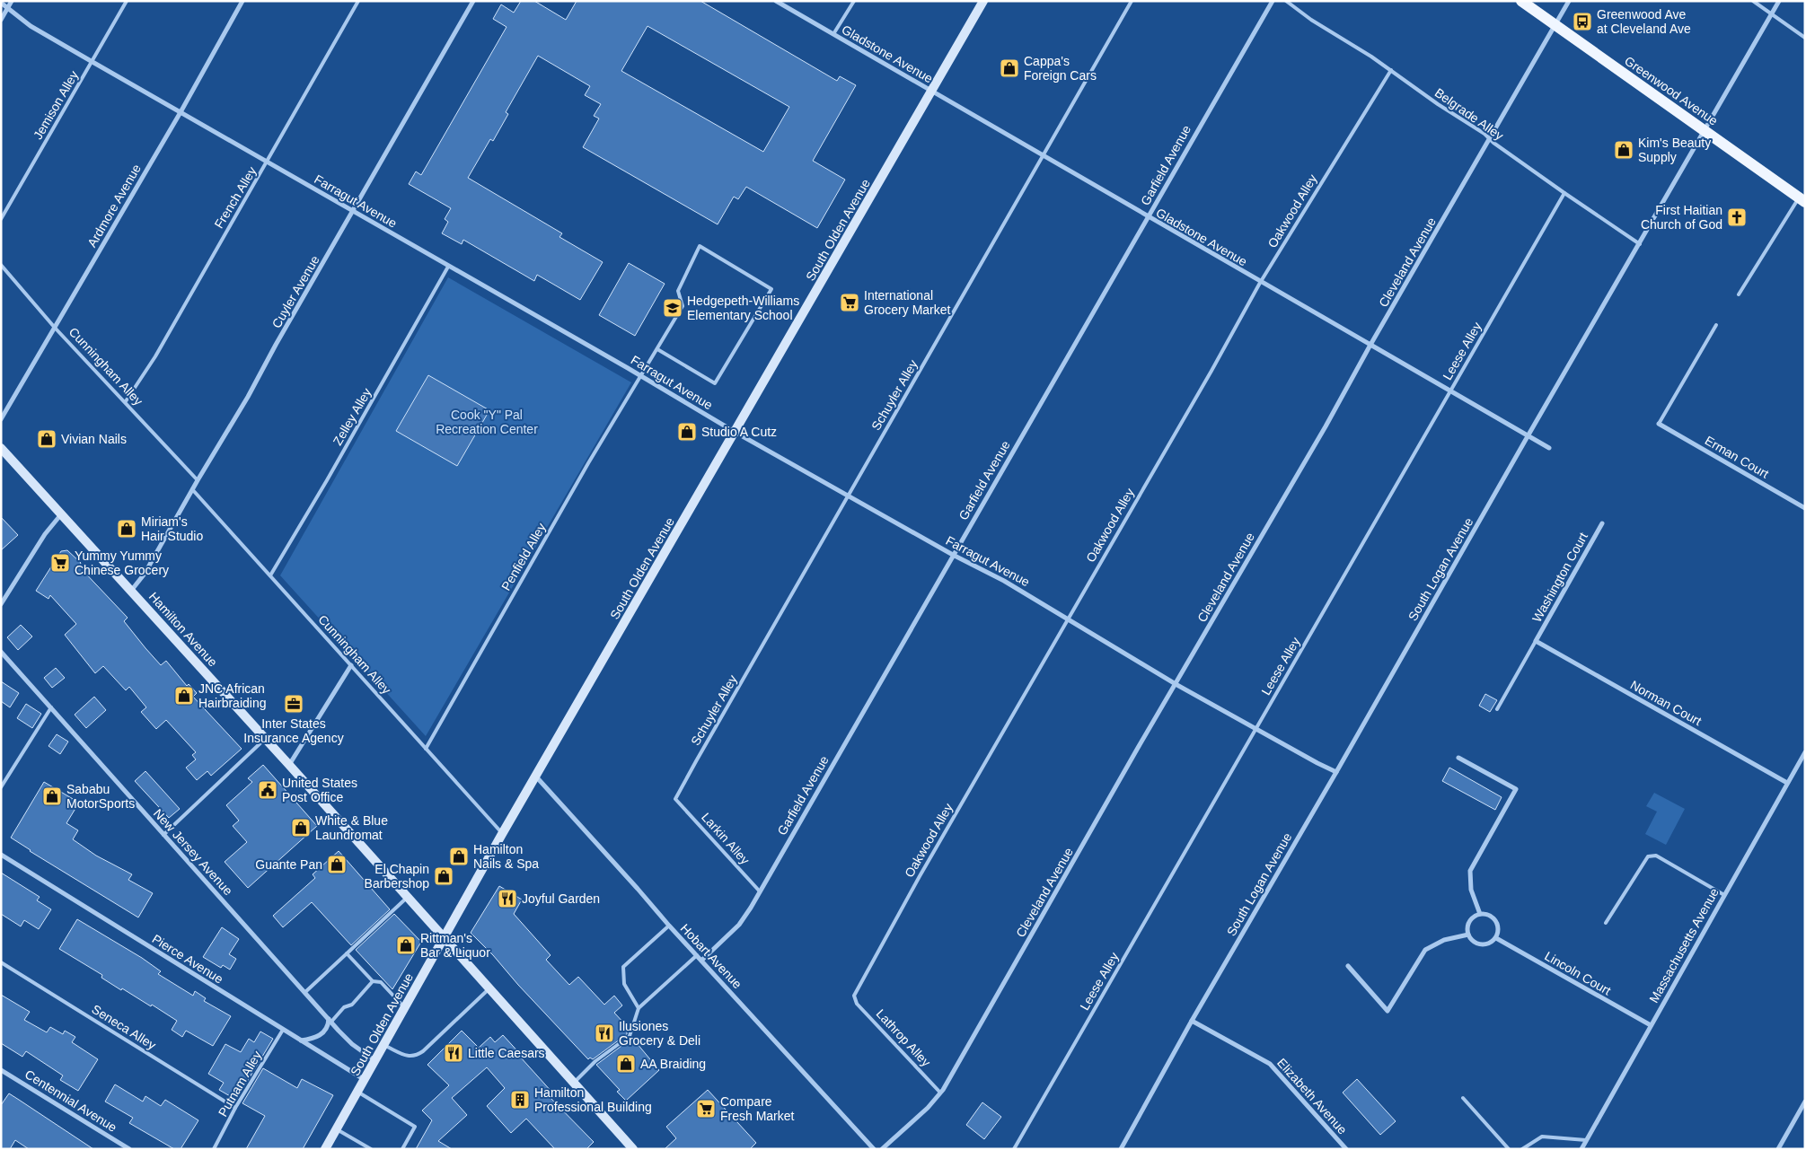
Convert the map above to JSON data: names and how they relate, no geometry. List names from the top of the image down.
{
  "streets": {
    "main road": ["Greenwood Avenue", "South Olden Avenue", "Hamilton Avenue"],
    "street": [
      "Gladstone Avenue",
      "Garfield Avenue",
      "Farragut Avenue",
      "Ardmore Avenue",
      "Cleveland Avenue",
      "Cuyler Avenue",
      "Erman Court",
      "South Logan Avenue",
      "Washington Court",
      "Norman Court",
      "New Jersey Avenue",
      "Massachusetts Avenue",
      "Hobart Avenue",
      "Pierce Avenue",
      "Lincoln Court",
      "Elizabeth Avenue",
      "Centennial Avenue"
    ],
    "lane": [
      "Jemison Alley",
      "Belgrade Alley",
      "French Alley",
      "Oakwood Alley",
      "Leese Alley",
      "Cunningham Alley",
      "Schuyler Alley",
      "Zelley Alley",
      "Penfield Alley",
      "Larkin Alley",
      "Seneca Alley",
      "Lathrop Alley",
      "Putnam Alley"
    ]
  },
  "crossings": [
    ["Gladstone Avenue", "Garfield Avenue"],
    ["Gladstone Avenue", "Oakwood Alley"],
    ["Gladstone Avenue", "South Olden Avenue"],
    ["Gladstone Avenue", "Cleveland Avenue"],
    ["Gladstone Avenue", "Leese Alley"],
    ["Gladstone Avenue", "Schuyler Alley"],
    ["Gladstone Avenue", "South Logan Avenue"],
    ["Greenwood Avenue", "Cleveland Avenue"],
    ["Greenwood Avenue", "South Logan Avenue"],
    ["Jemison Alley", "Farragut Avenue"],
    ["Belgrade Alley", "Oakwood Alley"],
    ["Belgrade Alley", "Cleveland Avenue"],
    ["Belgrade Alley", "Leese Alley"],
    ["Belgrade Alley", "South Logan Avenue"],
    ["Garfield Avenue", "Farragut Avenue"],
    ["Garfield Avenue", "Larkin Alley"],
    ["Garfield Avenue", "Hobart Avenue"],
    ["French Alley", "Farragut Avenue"],
    ["French Alley", "Cunningham Alley"],
    ["Farragut Avenue", "Ardmore Avenue"],
    ["Farragut Avenue", "Oakwood Alley"],
    ["Farragut Avenue", "South Olden Avenue"],
    ["Farragut Avenue", "Cleveland Avenue"],
    ["Farragut Avenue", "Cuyler Avenue"],
    ["Farragut Avenue", "Leese Alley"],
    ["Farragut Avenue", "Schuyler Alley"],
    ["Farragut Avenue", "Zelley Alley"],
    ["Farragut Avenue", "Penfield Alley"],
    ["Farragut Avenue", "South Logan Avenue"],
    ["Ardmore Avenue", "Cunningham Alley"],
    ["Oakwood Alley", "Lathrop Alley"],
    ["South Olden Avenue", "Cunningham Alley"],
    ["South Olden Avenue", "Hamilton Avenue"],
    ["South Olden Avenue", "New Jersey Avenue"],
    ["South Olden Avenue", "Hobart Avenue"],
    ["South Olden Avenue", "Pierce Avenue"],
    ["Cleveland Avenue", "Lathrop Alley"],
    ["Cuyler Avenue", "Cunningham Alley"],
    ["Cuyler Avenue", "Hamilton Avenue"],
    ["Cunningham Alley", "Zelley Alley"],
    ["Cunningham Alley", "Penfield Alley"],
    ["Schuyler Alley", "Larkin Alley"],
    ["South Logan Avenue", "Elizabeth Avenue"],
    ["Washington Court", "Norman Court"],
    ["Norman Court", "Massachusetts Avenue"],
    ["Massachusetts Avenue", "Lincoln Court"],
    ["Pierce Avenue", "Putnam Alley"],
    ["Seneca Alley", "Putnam Alley"]
  ],
  "parks": ["Cook \"Y\" Pal Recreation Center"],
  "places": {
    "bus stop": ["Greenwood Ave at Cleveland Ave"],
    "shop": [
      "Cappa's Foreign Cars",
      "Kim's Beauty Supply",
      "Studio A Cutz",
      "Vivian Nails",
      "Miriam's Hair Studio",
      "JNC African Hairbraiding",
      "Sababu MotorSports",
      "White & Blue Laundromat",
      "Hamilton Nails & Spa",
      "Guante Pan",
      "El Chapin Barbershop",
      "Rittman's Bar & Liquor",
      "AA Braiding"
    ],
    "church": ["First Haitian Church of God"],
    "supermarket": ["International Grocery Market", "Yummy Yummy Chinese Grocery", "Compare Fresh Market"],
    "school or university": ["Hedgepeth-Williams Elementary School"],
    "office": ["Inter States Insurance Agency"],
    "public building": ["United States Post Office"],
    "restaurant": ["Joyful Garden", "Ilusiones Grocery & Deli", "Little Caesars"],
    "building": ["Hamilton Professional Building"]
  }
}
